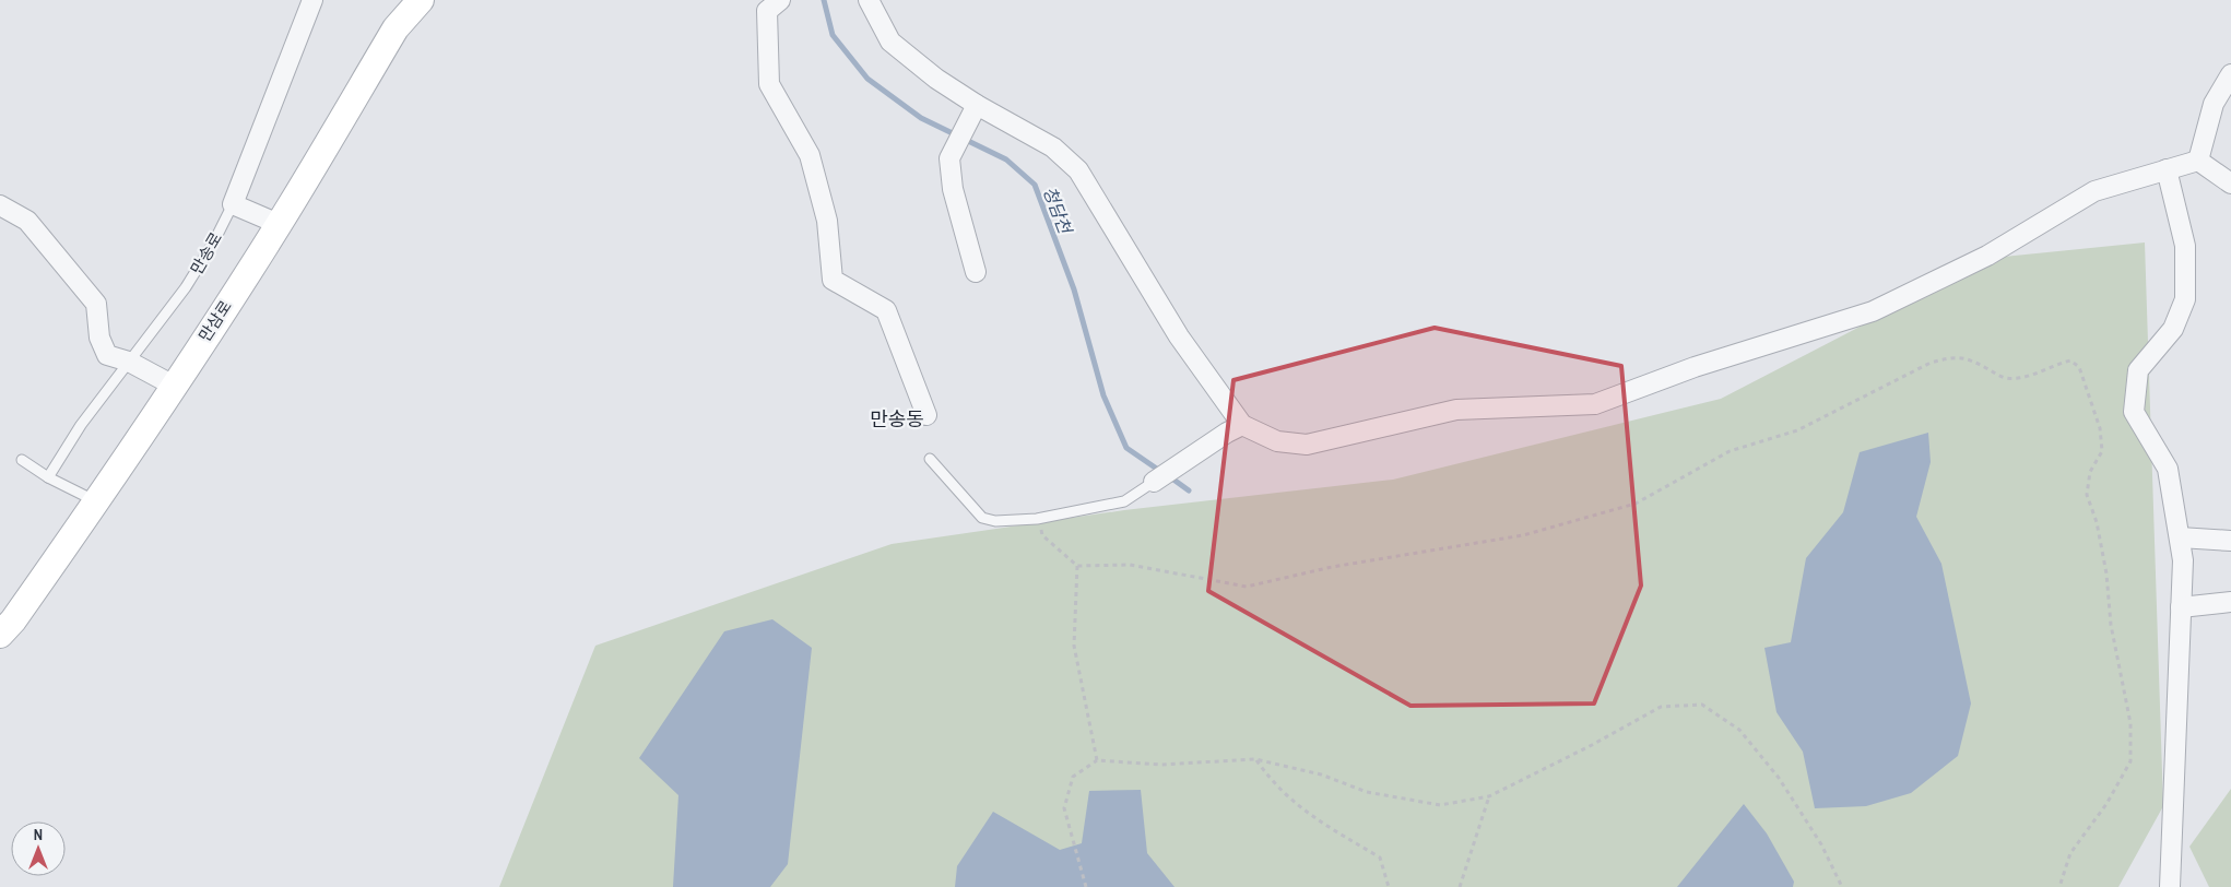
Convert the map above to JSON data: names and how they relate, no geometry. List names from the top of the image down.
{
  "streets": {
    "street": ["만송로", "만삼로"]
  },
  "districts": ["만송동"],
  "water": ["청담천"],
  "north": "top"
}
